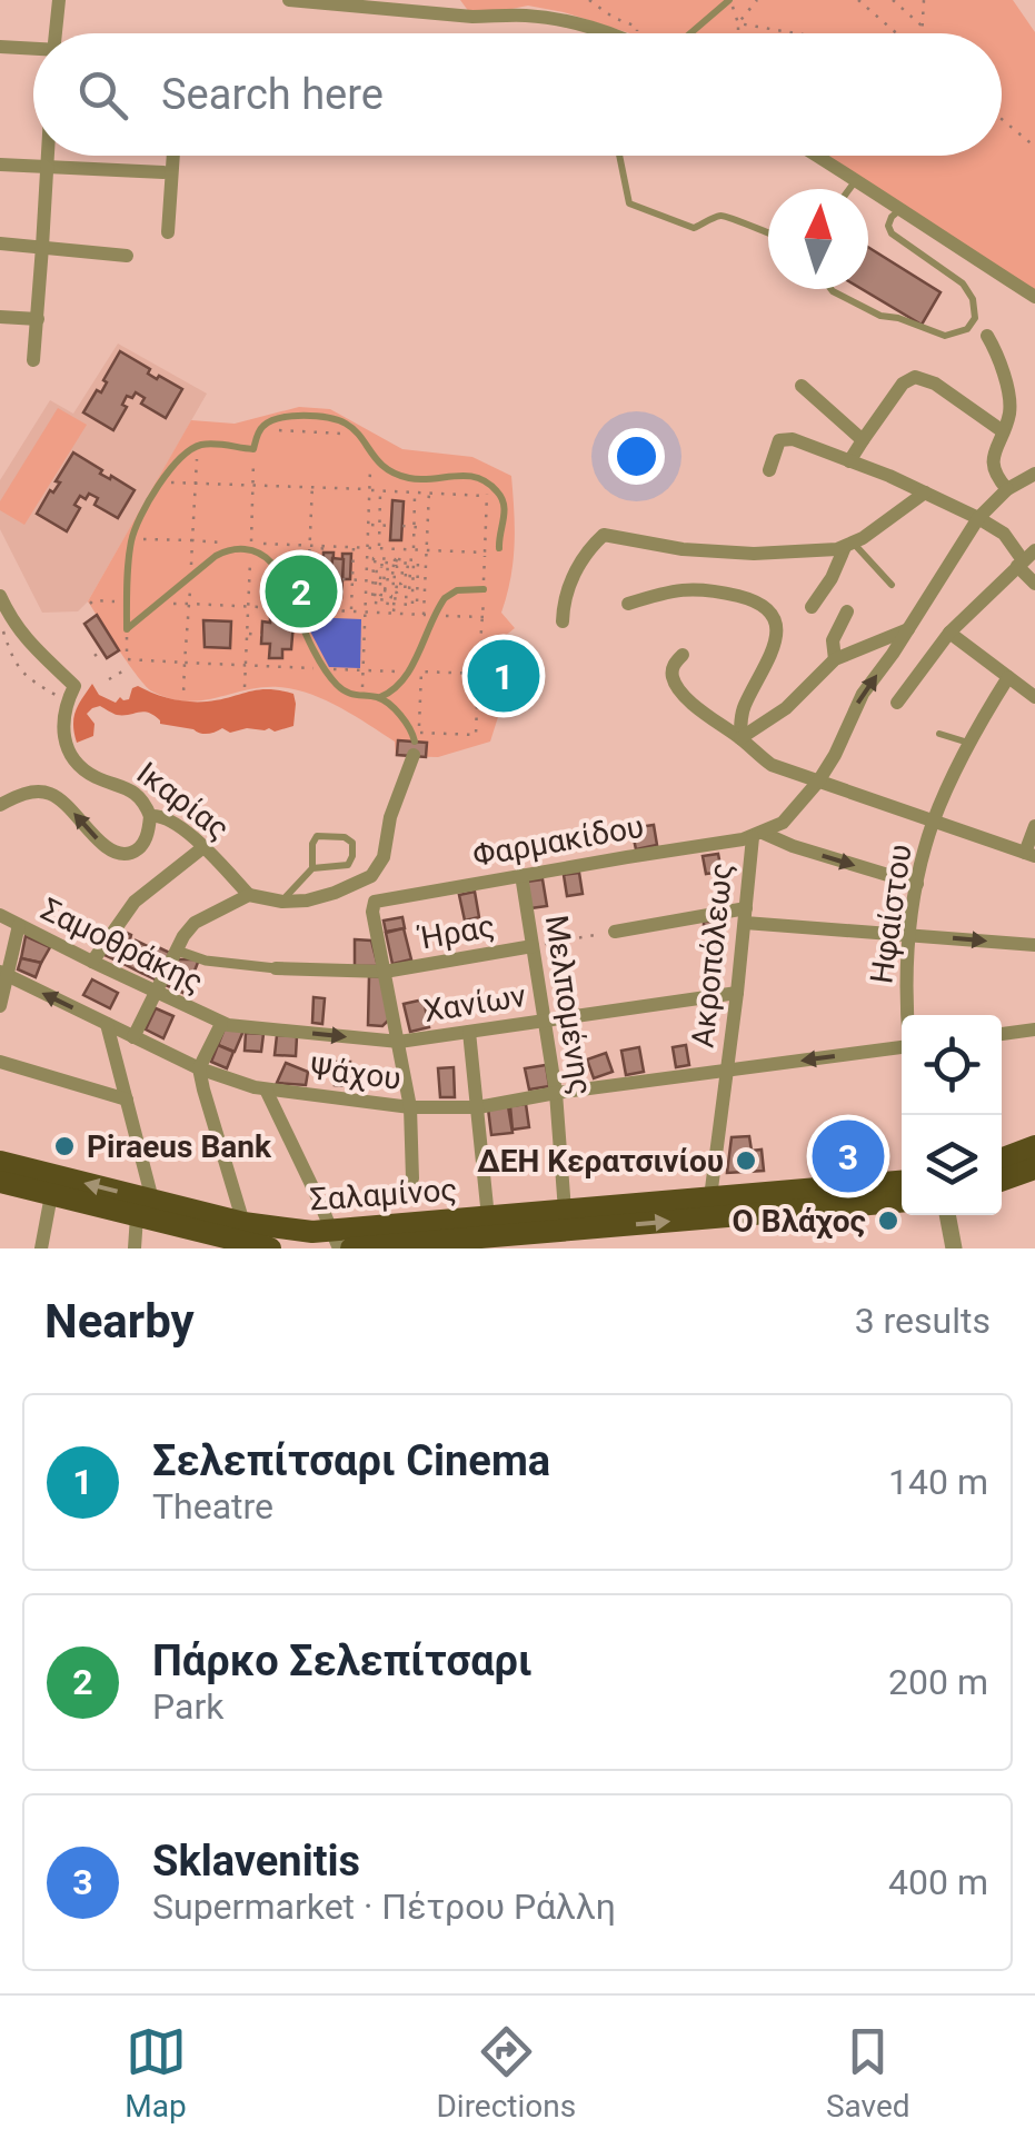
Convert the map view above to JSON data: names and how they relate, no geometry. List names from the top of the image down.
{
  "streets": {
    "main road": ["Σαλαμίνος"],
    "street": [
      "Ικαρίας",
      "Φαρμακίδου",
      "Ηφαίστου",
      "Ήρας",
      "Σαμοθράκης",
      "Ακροπόλεως",
      "Χανίων",
      "Μελπομένης",
      "Ψάχου"
    ]
  },
  "crossings": [
    ["Φαρμακίδου", "Ήρας"],
    ["Φαρμακίδου", "Ακροπόλεως"],
    ["Φαρμακίδου", "Μελπομένης"],
    ["Ήρας", "Μελπομένης"],
    ["Σαμοθράκης", "Χανίων"],
    ["Ακροπόλεως", "Χανίων"],
    ["Ακροπόλεως", "Ψάχου"],
    ["Ακροπόλεως", "Σαλαμίνος"],
    ["Χανίων", "Μελπομένης"],
    ["Μελπομένης", "Ψάχου"],
    ["Μελπομένης", "Σαλαμίνος"]
  ],
  "places": ["Piraeus Bank", "ΔΕΗ Κερατσινίου", "Ο Βλάχος"],
  "north": "top",
  "page": {
    "search": "Search here",
    "pins": ["2", "1", "3"],
    "heading": ["Nearby", "3 results"],
    "list": [
      {
        "mark": "1",
        "name": "Σελεπίτσαρι Cinema",
        "note": "Theatre",
        "value": "140 m"
      },
      {
        "mark": "2",
        "name": "Πάρκο Σελεπίτσαρι",
        "note": "Park",
        "value": "200 m"
      },
      {
        "mark": "3",
        "name": "Sklavenitis",
        "note": "Supermarket · Πέτρου Ράλλη",
        "value": "400 m"
      }
    ],
    "nav": ["Map", "Directions", "Saved"]
  }
}
